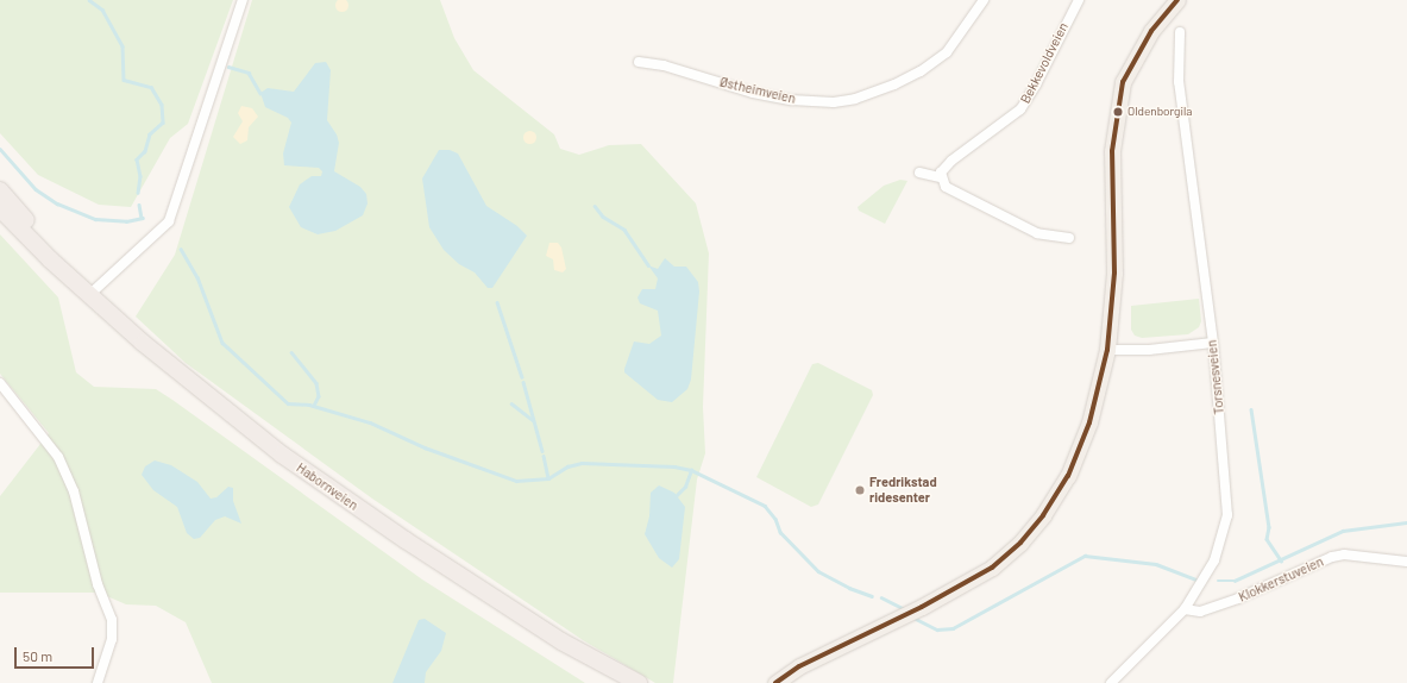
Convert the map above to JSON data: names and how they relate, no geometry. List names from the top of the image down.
{
  "streets": {
    "highway": ["Habornveien"],
    "street": [
      "Bekkevoldveien",
      "Østheimveien",
      "Torsnesveien",
      "Klokkerstuveien"
    ]
  },
  "crossings": [
    ["Torsnesveien", "Klokkerstuveien"]
  ],
  "places": ["Oldenborgila", "Fredrikstad ridesenter"],
  "scale_bar": "50 m"
}
